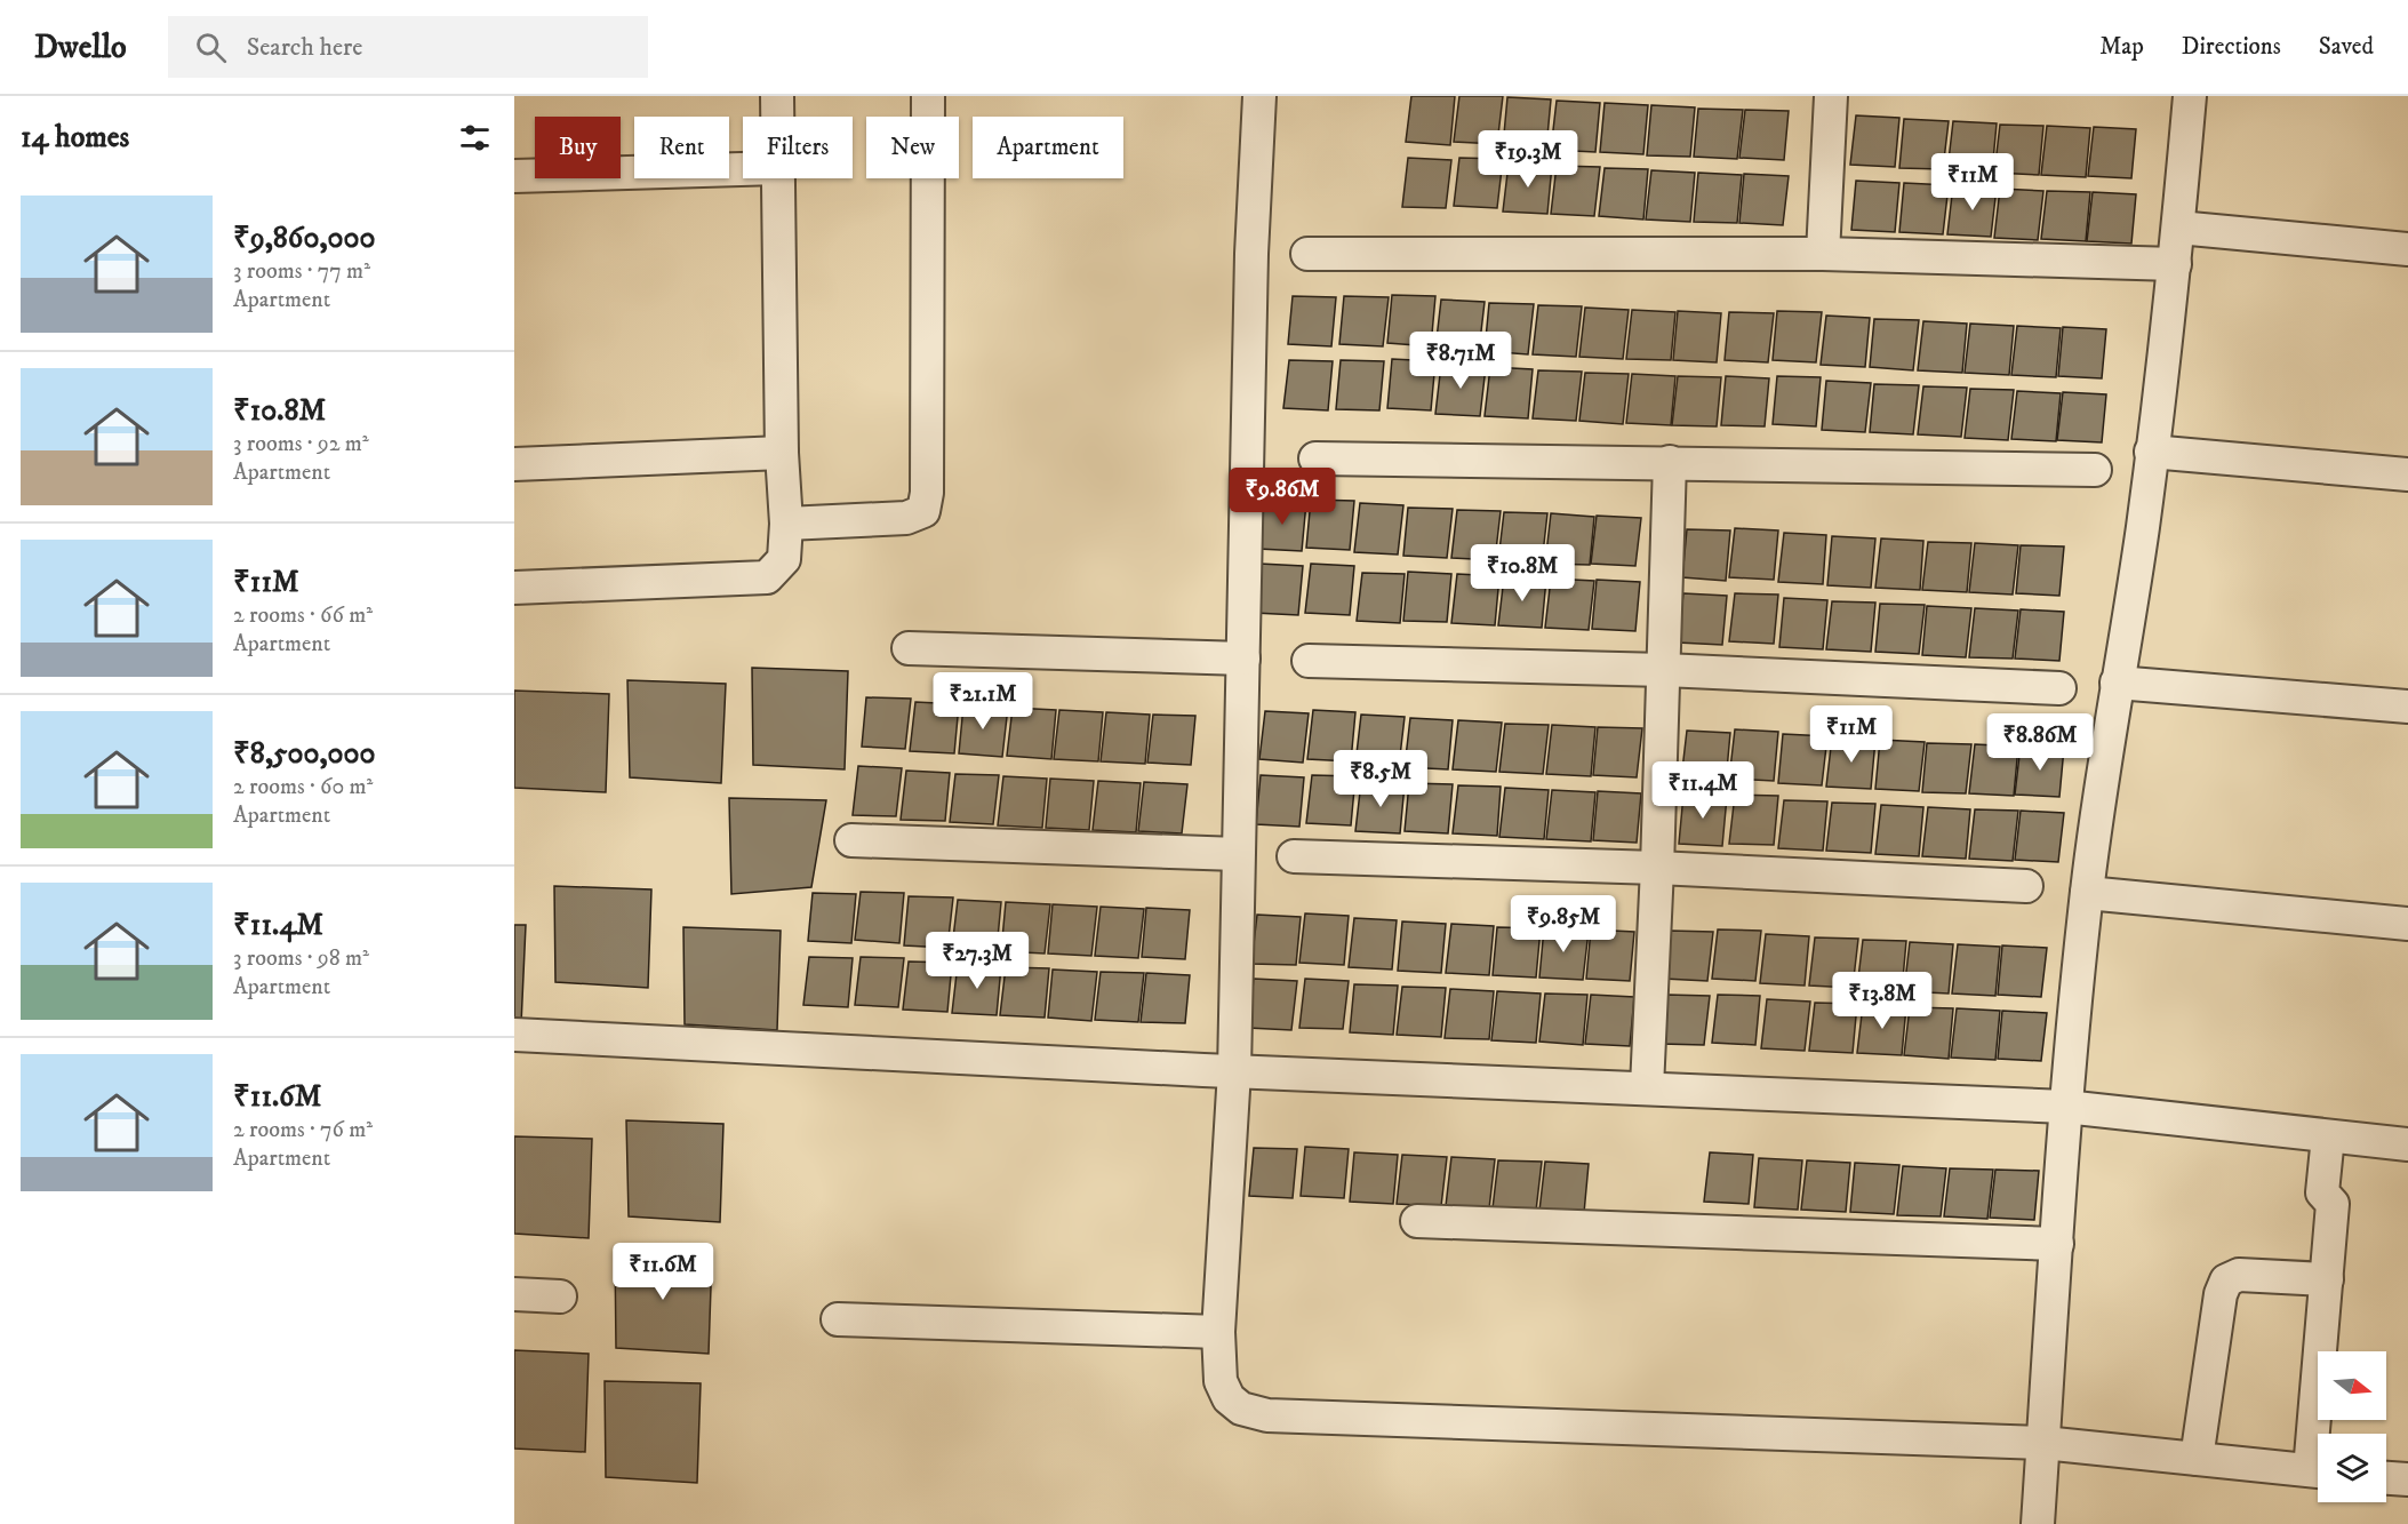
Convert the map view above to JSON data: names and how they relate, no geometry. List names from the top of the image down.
{
  "north": "right",
  "page": {
    "header": "Dwello",
    "search": "Search here",
    "nav": ["Map", "Directions", "Saved"],
    "heading": "14 homes",
    "chip": [
      "Buy",
      "Rent",
      "Filters",
      "New",
      "Apartment"
    ],
    "price": [
      "₹19.3M",
      "₹11M",
      "₹8.71M",
      "₹9.86M",
      "₹10.8M",
      "₹21.1M",
      "₹11M",
      "₹8.86M",
      "₹8.5M",
      "₹11.4M",
      "₹9.85M",
      "₹27.3M",
      "₹13.8M",
      "₹11.6M"
    ],
    "list": [
      {
        "name": "₹9,860,000",
        "note": "3 rooms · 77 m² · Apartment"
      },
      {
        "name": "₹10.8M",
        "note": "3 rooms · 92 m² · Apartment"
      },
      {
        "name": "₹11M",
        "note": "2 rooms · 66 m² · Apartment"
      },
      {
        "name": "₹8,500,000",
        "note": "2 rooms · 60 m² · Apartment"
      },
      {
        "name": "₹11.4M",
        "note": "3 rooms · 98 m² · Apartment"
      },
      {
        "name": "₹11.6M",
        "note": "2 rooms · 76 m² · Apartment"
      }
    ]
  }
}
